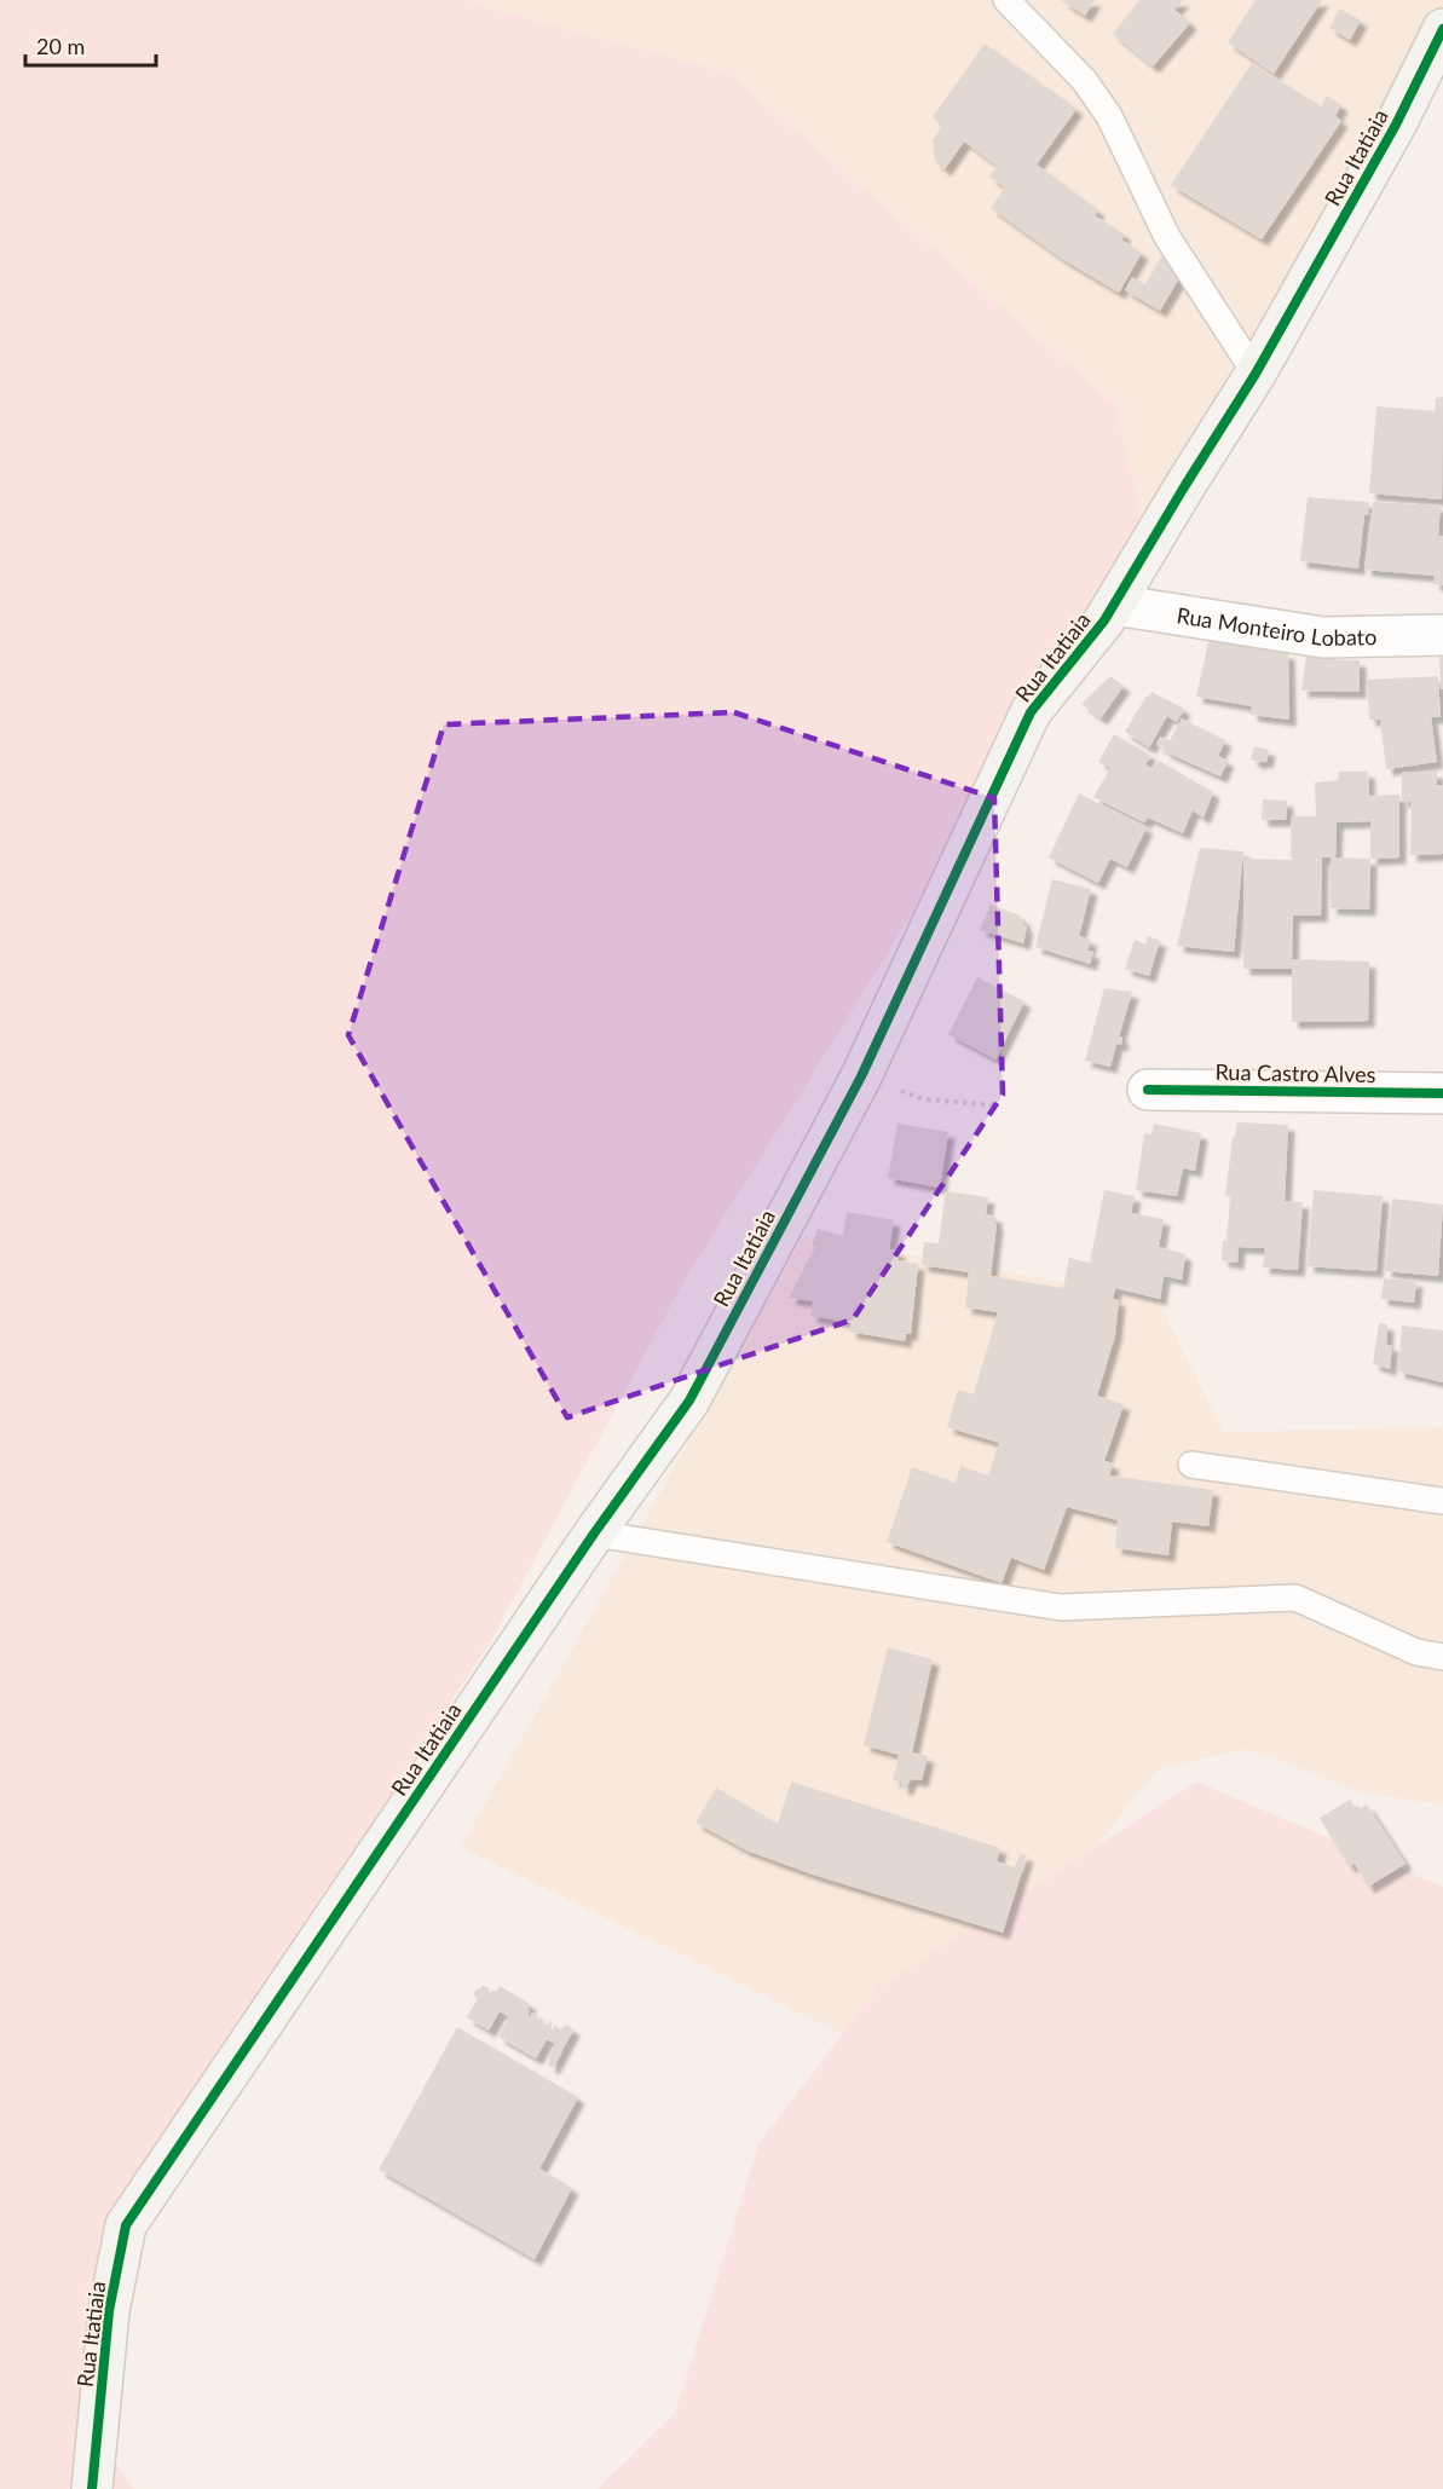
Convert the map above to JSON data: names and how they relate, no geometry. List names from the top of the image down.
{
  "streets": {
    "street": ["Rua Itatiaia", "Rua Monteiro Lobato", "Rua Castro Alves"]
  },
  "crossings": [
    ["Rua Itatiaia", "Rua Monteiro Lobato"]
  ],
  "scale_bar": "20 m"
}
